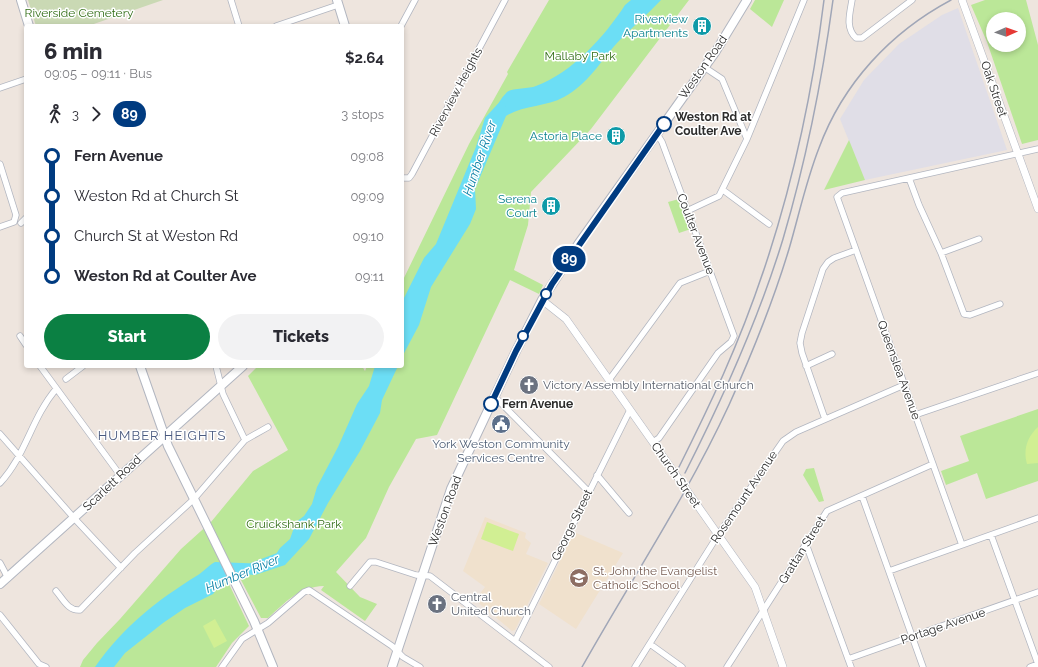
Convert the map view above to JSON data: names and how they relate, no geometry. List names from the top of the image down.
{
  "streets": {
    "main road": ["Weston Road", "Scarlett Road"],
    "street": [
      "Oak Street",
      "Riverview Heights",
      "Coulter Avenue",
      "Queenslea Avenue",
      "Church Street",
      "Rosemount Avenue",
      "George Street",
      "Grattan Street",
      "Portage Avenue"
    ]
  },
  "crossings": [
    ["Weston Road", "Coulter Avenue"],
    ["Weston Road", "Church Street"],
    ["Coulter Avenue", "Church Street"],
    ["Queenslea Avenue", "Rosemount Avenue"],
    ["Queenslea Avenue", "Grattan Street"],
    ["Church Street", "Rosemount Avenue"],
    ["Church Street", "George Street"],
    ["Church Street", "Grattan Street"]
  ],
  "districts": ["HUMBER HEIGHTS"],
  "water": ["Humber River"],
  "parks": ["Riverside Cemetery", "Mallaby Park", "Cruickshank Park"],
  "places": {
    "building": ["Riverview Apartments", "Astoria Place", "Serena Court"],
    "other": ["Weston Rd at Coulter Ave", "Fern Avenue"],
    "church": ["Victory Assembly International Church", "Central United Church"],
    "public building": ["York Weston Community Services Centre"],
    "school or university": ["St. John the Evangelist Catholic School"]
  },
  "lines": ["bus line 89"],
  "north": "right",
  "page": {
    "on_map": "89",
    "heading": ["6 min", "09:05 – 09:11 · Bus", "$2.64"],
    "legs": ["3", "89", "3 stops"],
    "list": [
      {
        "name": "Fern Avenue",
        "value": "09:08"
      },
      {
        "name": "Weston Rd at Church St",
        "value": "09:09"
      },
      {
        "name": "Church St at Weston Rd",
        "value": "09:10"
      },
      {
        "name": "Weston Rd at Coulter Ave",
        "value": "09:11"
      }
    ],
    "buttons": ["Start", "Tickets"]
  }
}
